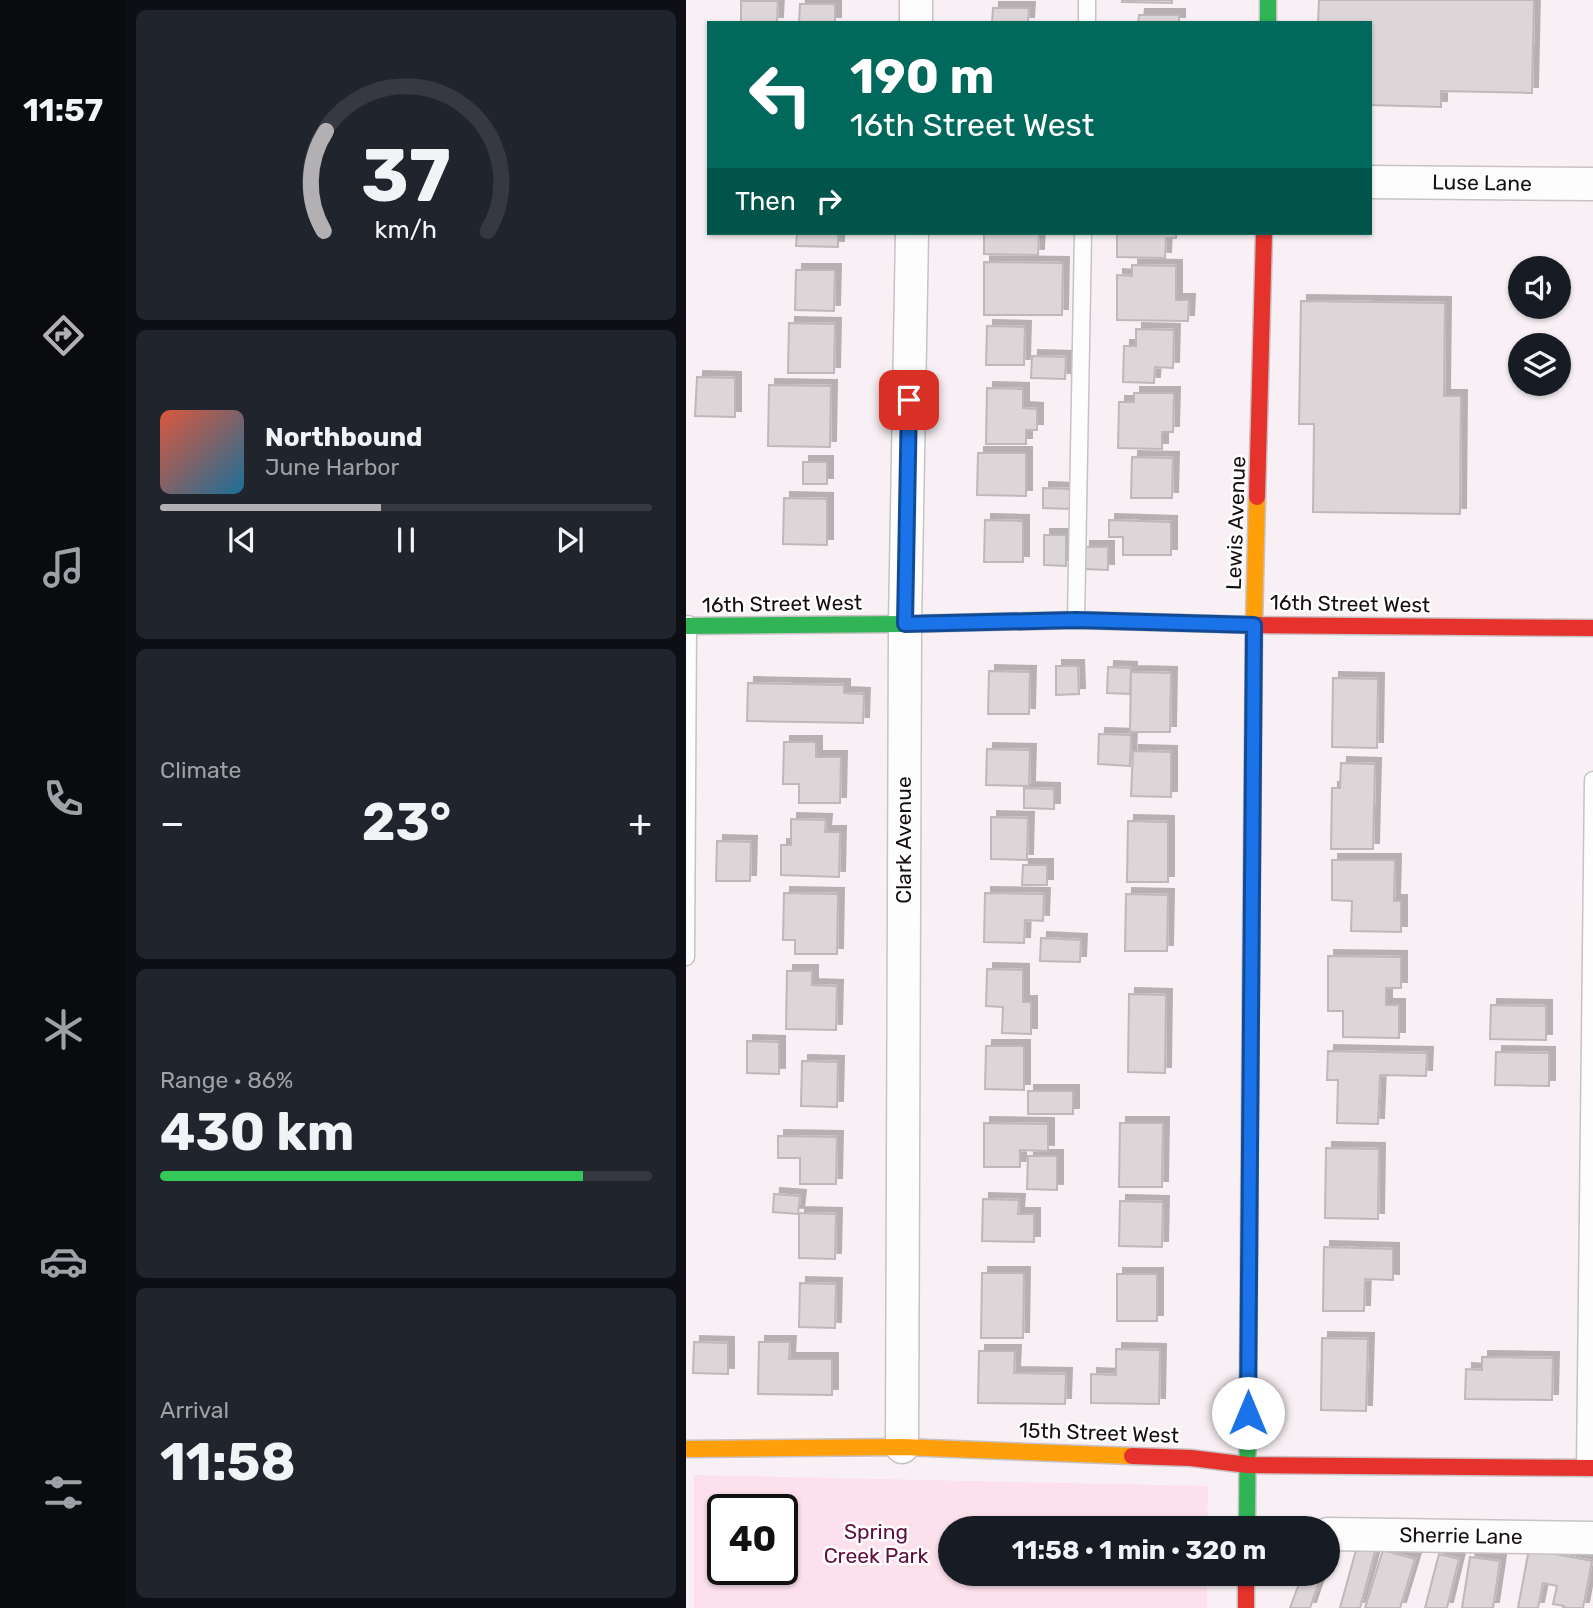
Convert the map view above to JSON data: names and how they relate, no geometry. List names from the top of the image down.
{
  "streets": {
    "street": [
      "Luse Lane",
      "Lewis Avenue",
      "16th Street West",
      "Clark Avenue",
      "15th Street West",
      "Sherrie Lane"
    ]
  },
  "crossings": [
    ["Lewis Avenue", "16th Street West"],
    ["Lewis Avenue", "15th Street West"],
    ["16th Street West", "Clark Avenue"],
    ["Clark Avenue", "15th Street West"]
  ],
  "parks": ["Spring Creek Park"],
  "page": {
    "tabs": "11:57",
    "turn": ["190 m", "16th Street West"],
    "then": "Then",
    "song": ["Northbound", "June Harbor"],
    "tile": [
      "Climate",
      ["Range · 86%", "430 km"],
      ["Arrival", "11:58"]
    ],
    "heat": ["−", "23°", "+"],
    "limit": "40",
    "trip": "11:58 · 1 min · 320 m",
    "gauge": ["37", "km/h"]
  }
}
